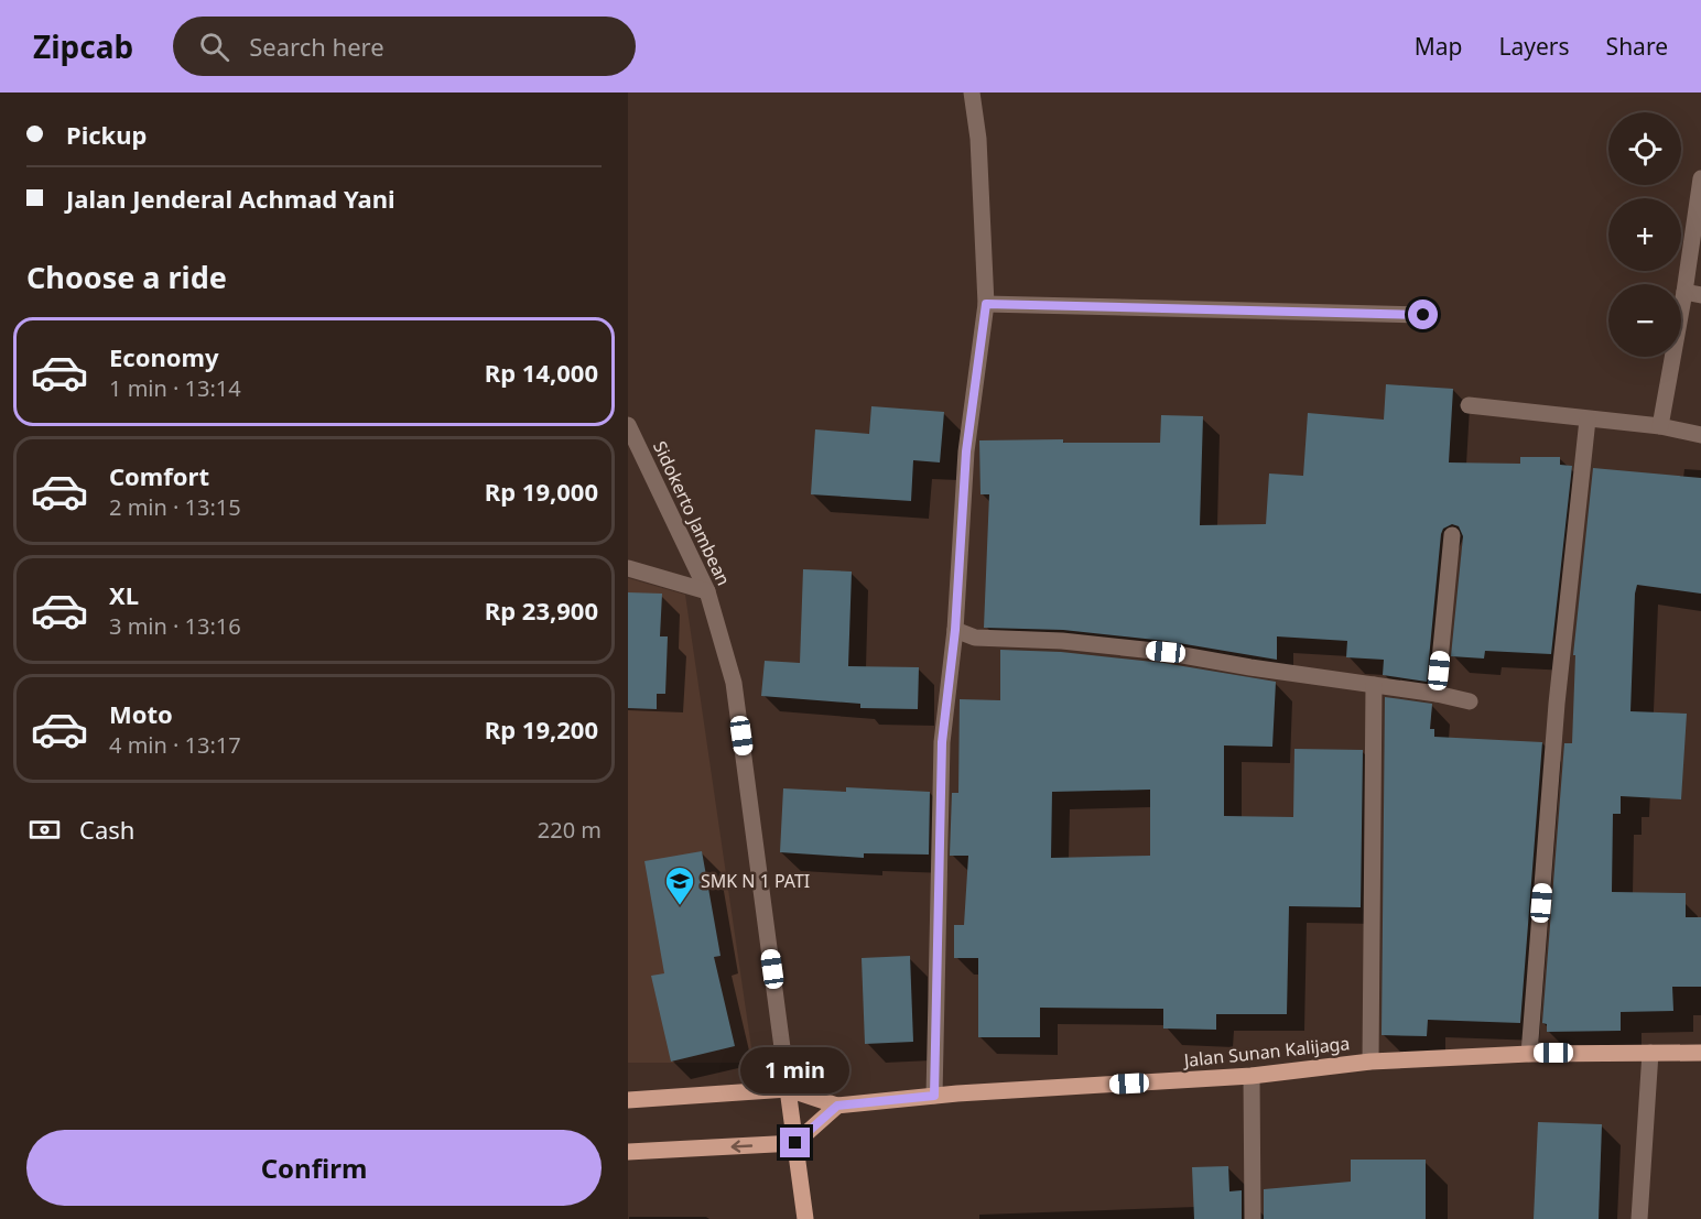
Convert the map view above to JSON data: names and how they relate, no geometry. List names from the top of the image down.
{
  "streets": {
    "main road": ["Jalan Sunan Kalijaga"],
    "street": ["Sidokerto Jambean"]
  },
  "places": {
    "school or university": ["SMK N 1 PATI"]
  },
  "page": {
    "header": "Zipcab",
    "search": "Search here",
    "nav": ["Map", "Layers", "Share"],
    "banner": ["Pickup", "Jalan Jenderal Achmad Yani"],
    "map_buttons": ["+", "−"],
    "heading": "Choose a ride",
    "list": [
      {
        "name": "Economy",
        "note": "1 min · 13:14",
        "value": "Rp 14,000"
      },
      {
        "name": "Comfort",
        "note": "2 min · 13:15",
        "value": "Rp 19,000"
      },
      {
        "name": "XL",
        "note": "3 min · 13:16",
        "value": "Rp 23,900"
      },
      {
        "name": "Moto",
        "note": "4 min · 13:17",
        "value": "Rp 19,200"
      }
    ],
    "pay": ["Cash", "220 m"],
    "bubble": "1 min",
    "buttons": "Confirm"
  }
}
